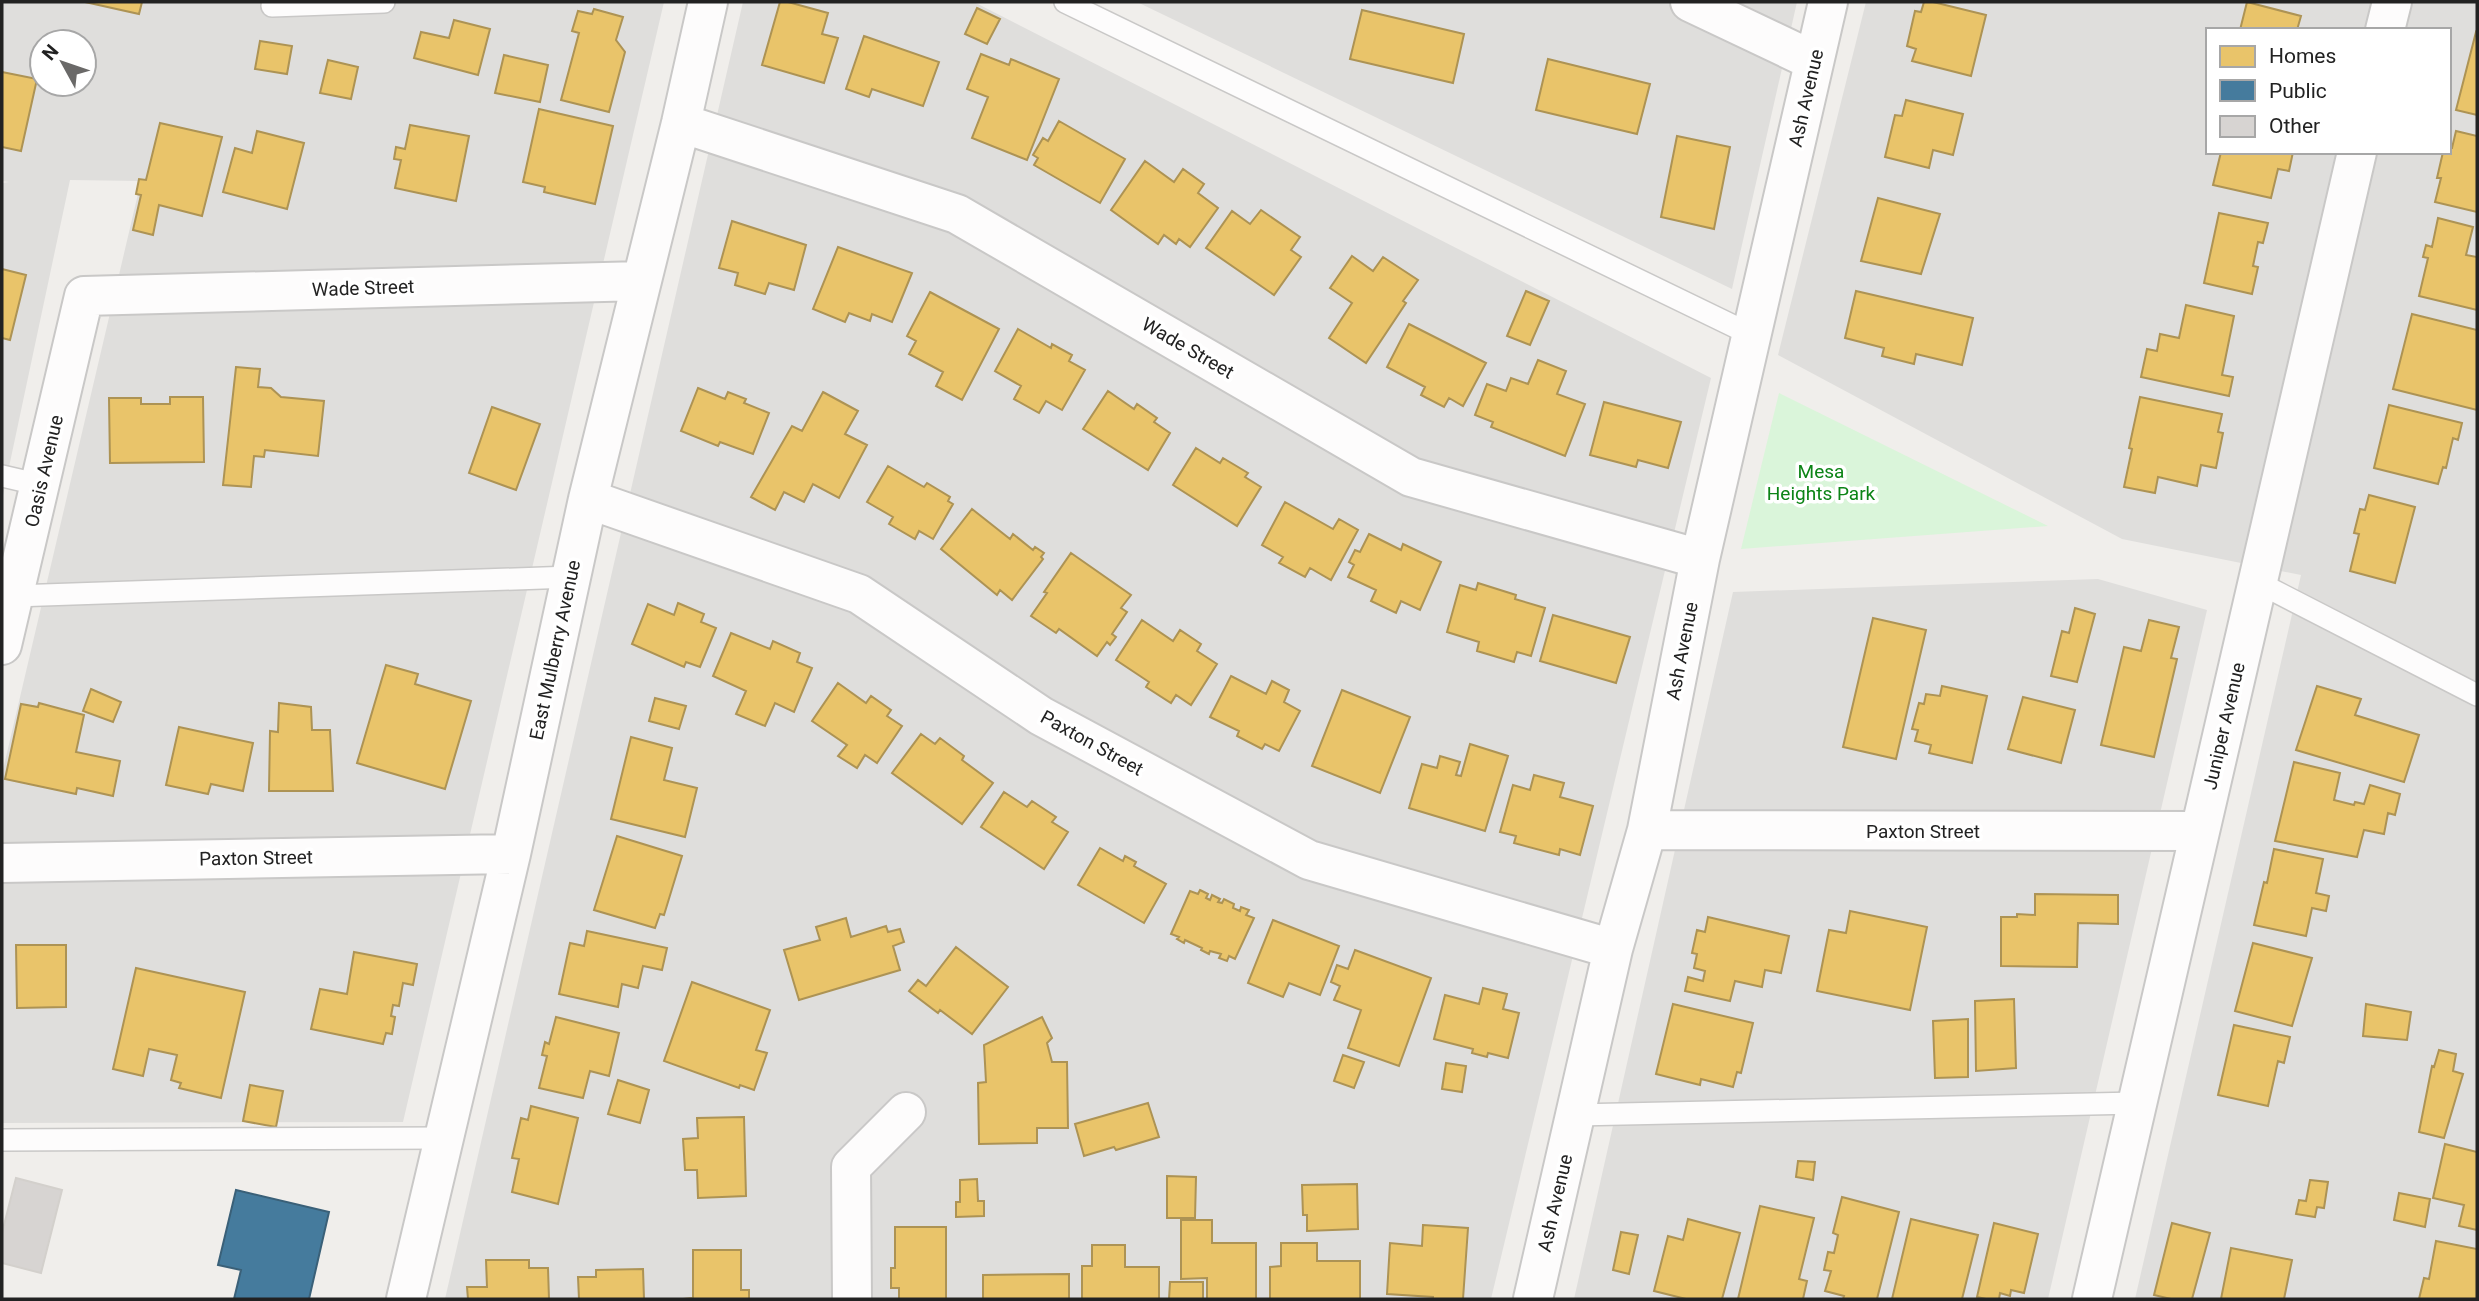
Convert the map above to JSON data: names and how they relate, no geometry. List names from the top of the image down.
{
  "streets": {
    "street": [
      "Ash Avenue",
      "Wade Street",
      "Oasis Avenue",
      "East Mulberry Avenue",
      "Juniper Avenue",
      "Paxton Street"
    ]
  },
  "crossings": [
    ["Ash Avenue", "Wade Street"],
    ["Ash Avenue", "Paxton Street"],
    ["Wade Street", "Oasis Avenue"],
    ["Wade Street", "East Mulberry Avenue"],
    ["East Mulberry Avenue", "Paxton Street"],
    ["Juniper Avenue", "Paxton Street"]
  ],
  "parks": ["Mesa Heights Park"],
  "legend": ["Homes", "Public", "Other"],
  "north": "top left"
}
